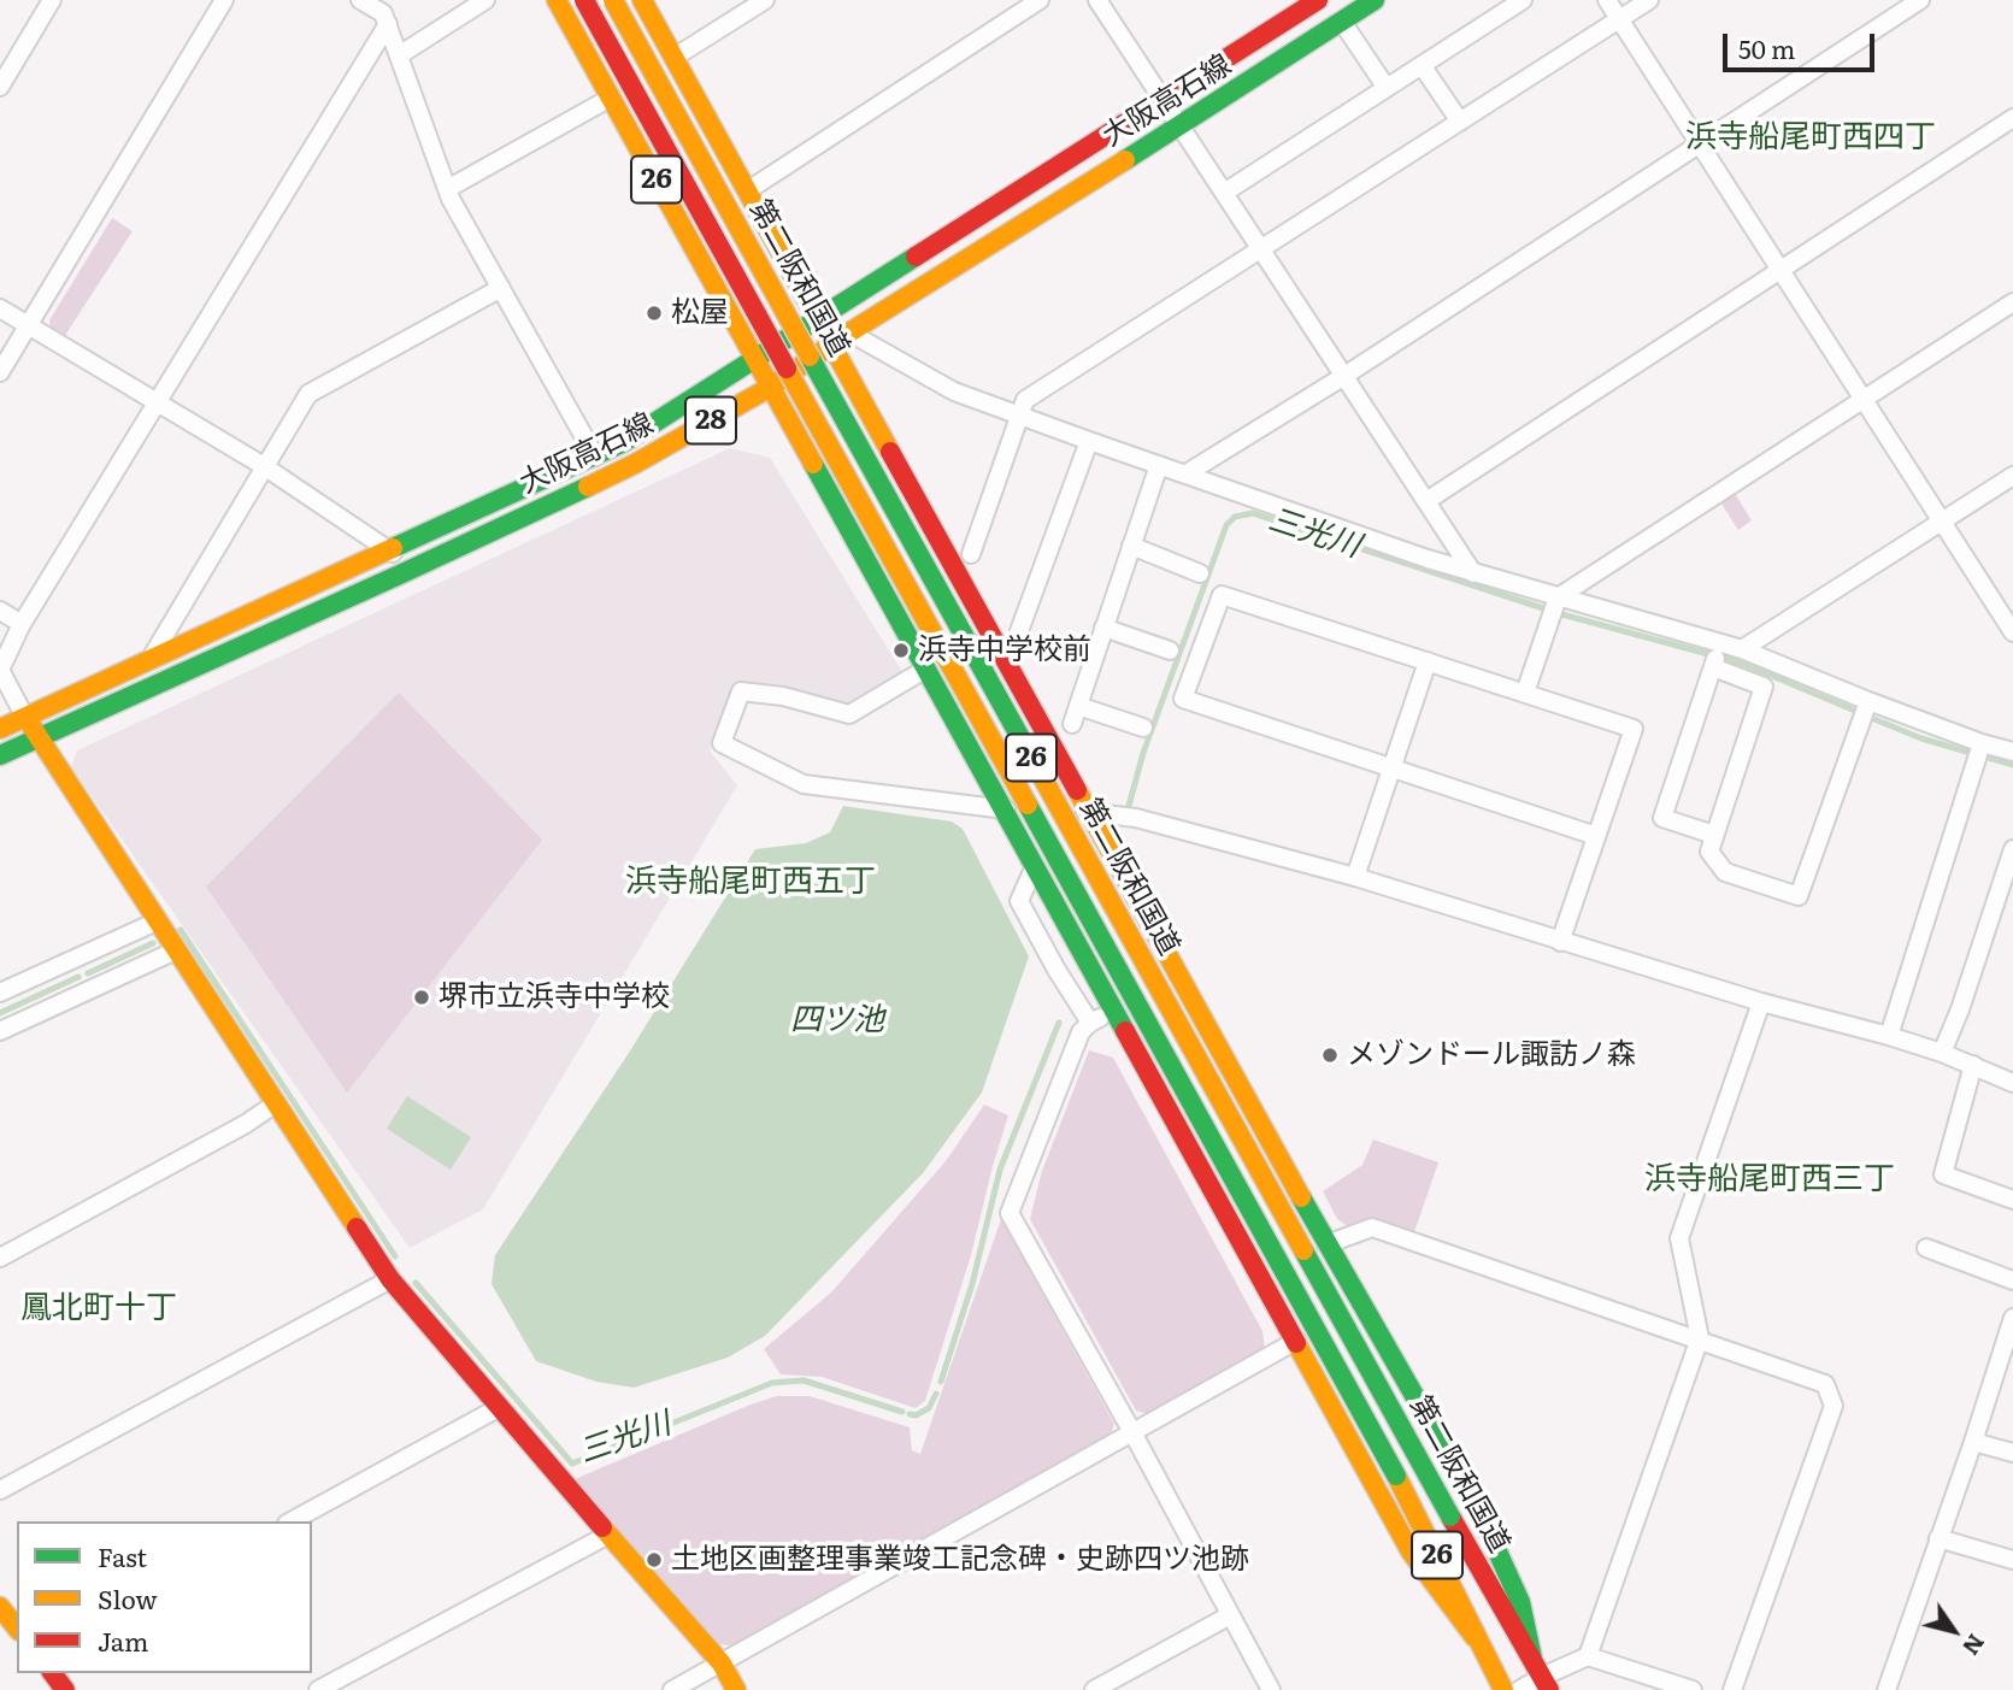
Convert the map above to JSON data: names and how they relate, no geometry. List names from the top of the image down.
{
  "streets": {
    "main road": [
      "大阪高石線",
      "26",
      "第二阪和国道",
      "28"
    ]
  },
  "crossings": [
    ["大阪高石線", "26"],
    ["26", "第二阪和国道"]
  ],
  "districts": [
    "浜寺船尾町西四丁",
    "浜寺船尾町西五丁",
    "浜寺船尾町西三丁",
    "鳳北町十丁"
  ],
  "water": ["三光川", "四ツ池"],
  "places": [
    "松屋",
    "浜寺中学校前",
    "堺市立浜寺中学校",
    "メゾンドール諏訪ノ森",
    "土地区画整理事業竣工記念碑・史跡四ツ池跡"
  ],
  "legend": ["Fast", "Slow", "Jam"],
  "scale_bar": "50 m",
  "north": "bottom right"
}
